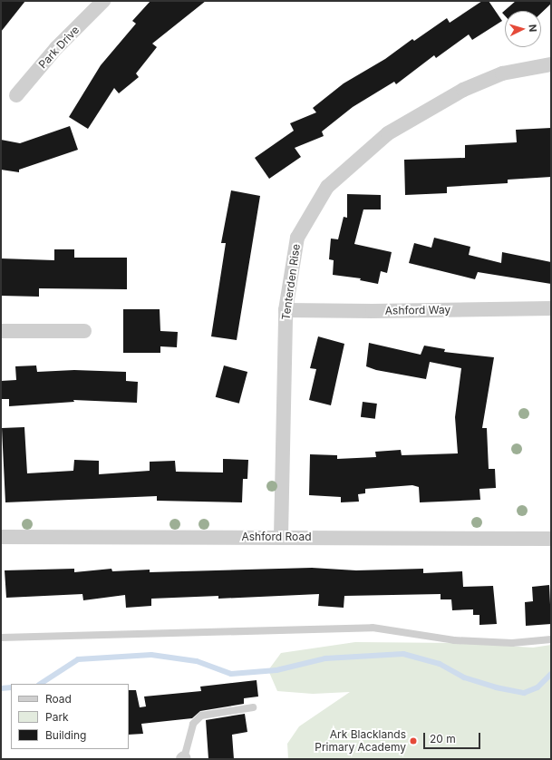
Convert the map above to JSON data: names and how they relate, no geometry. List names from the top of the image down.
{
  "streets": {
    "street": [
      "Park Drive",
      "Tenterden Rise",
      "Ashford Way",
      "Ashford Road"
    ]
  },
  "crossings": [
    ["Tenterden Rise", "Ashford Way"],
    ["Tenterden Rise", "Ashford Road"]
  ],
  "places": ["Ark Blacklands Primary Academy"],
  "legend": ["Road", "Park", "Building"],
  "scale_bar": "20 m",
  "north": "right"
}
